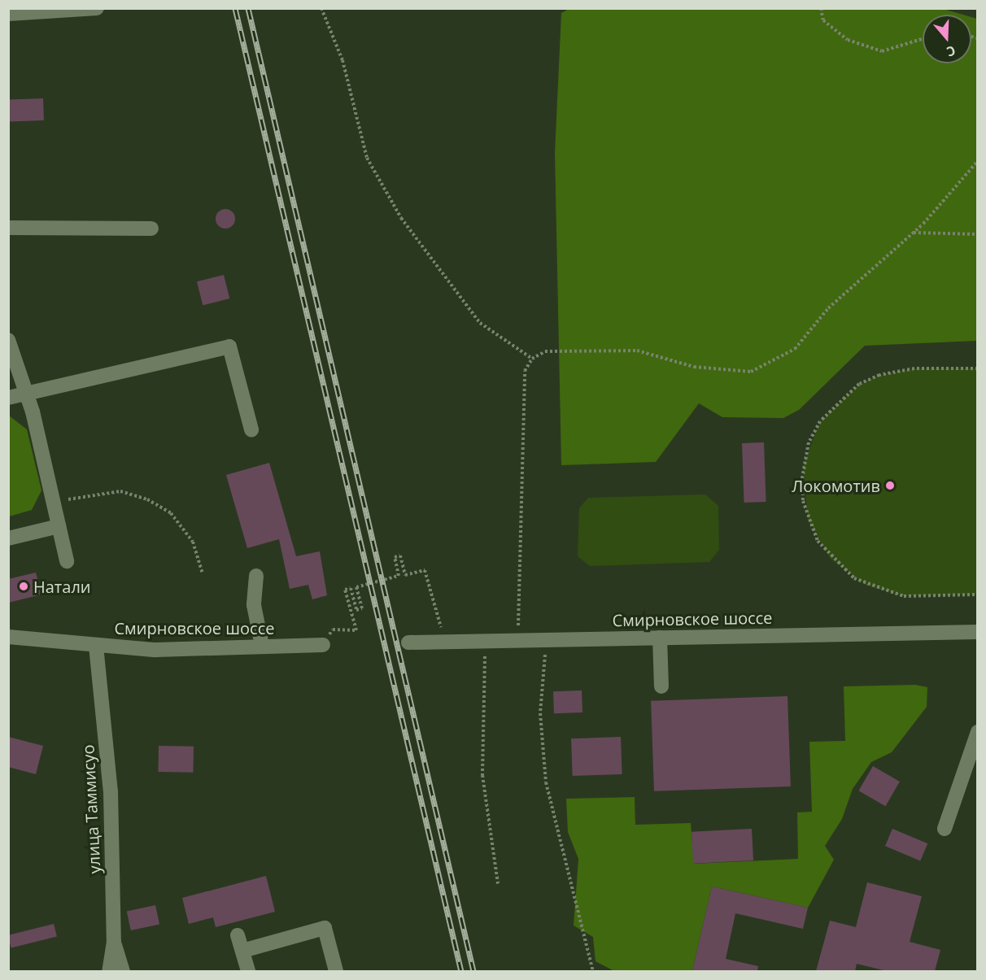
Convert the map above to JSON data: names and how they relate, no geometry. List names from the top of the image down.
{
  "streets": {
    "street": ["Смирновское шоссе", "улица Таммисуо"]
  },
  "crossings": [
    ["Смирновское шоссе", "улица Таммисуо"]
  ],
  "places": ["Локомотив", "Натали"],
  "north": "bottom"
}
